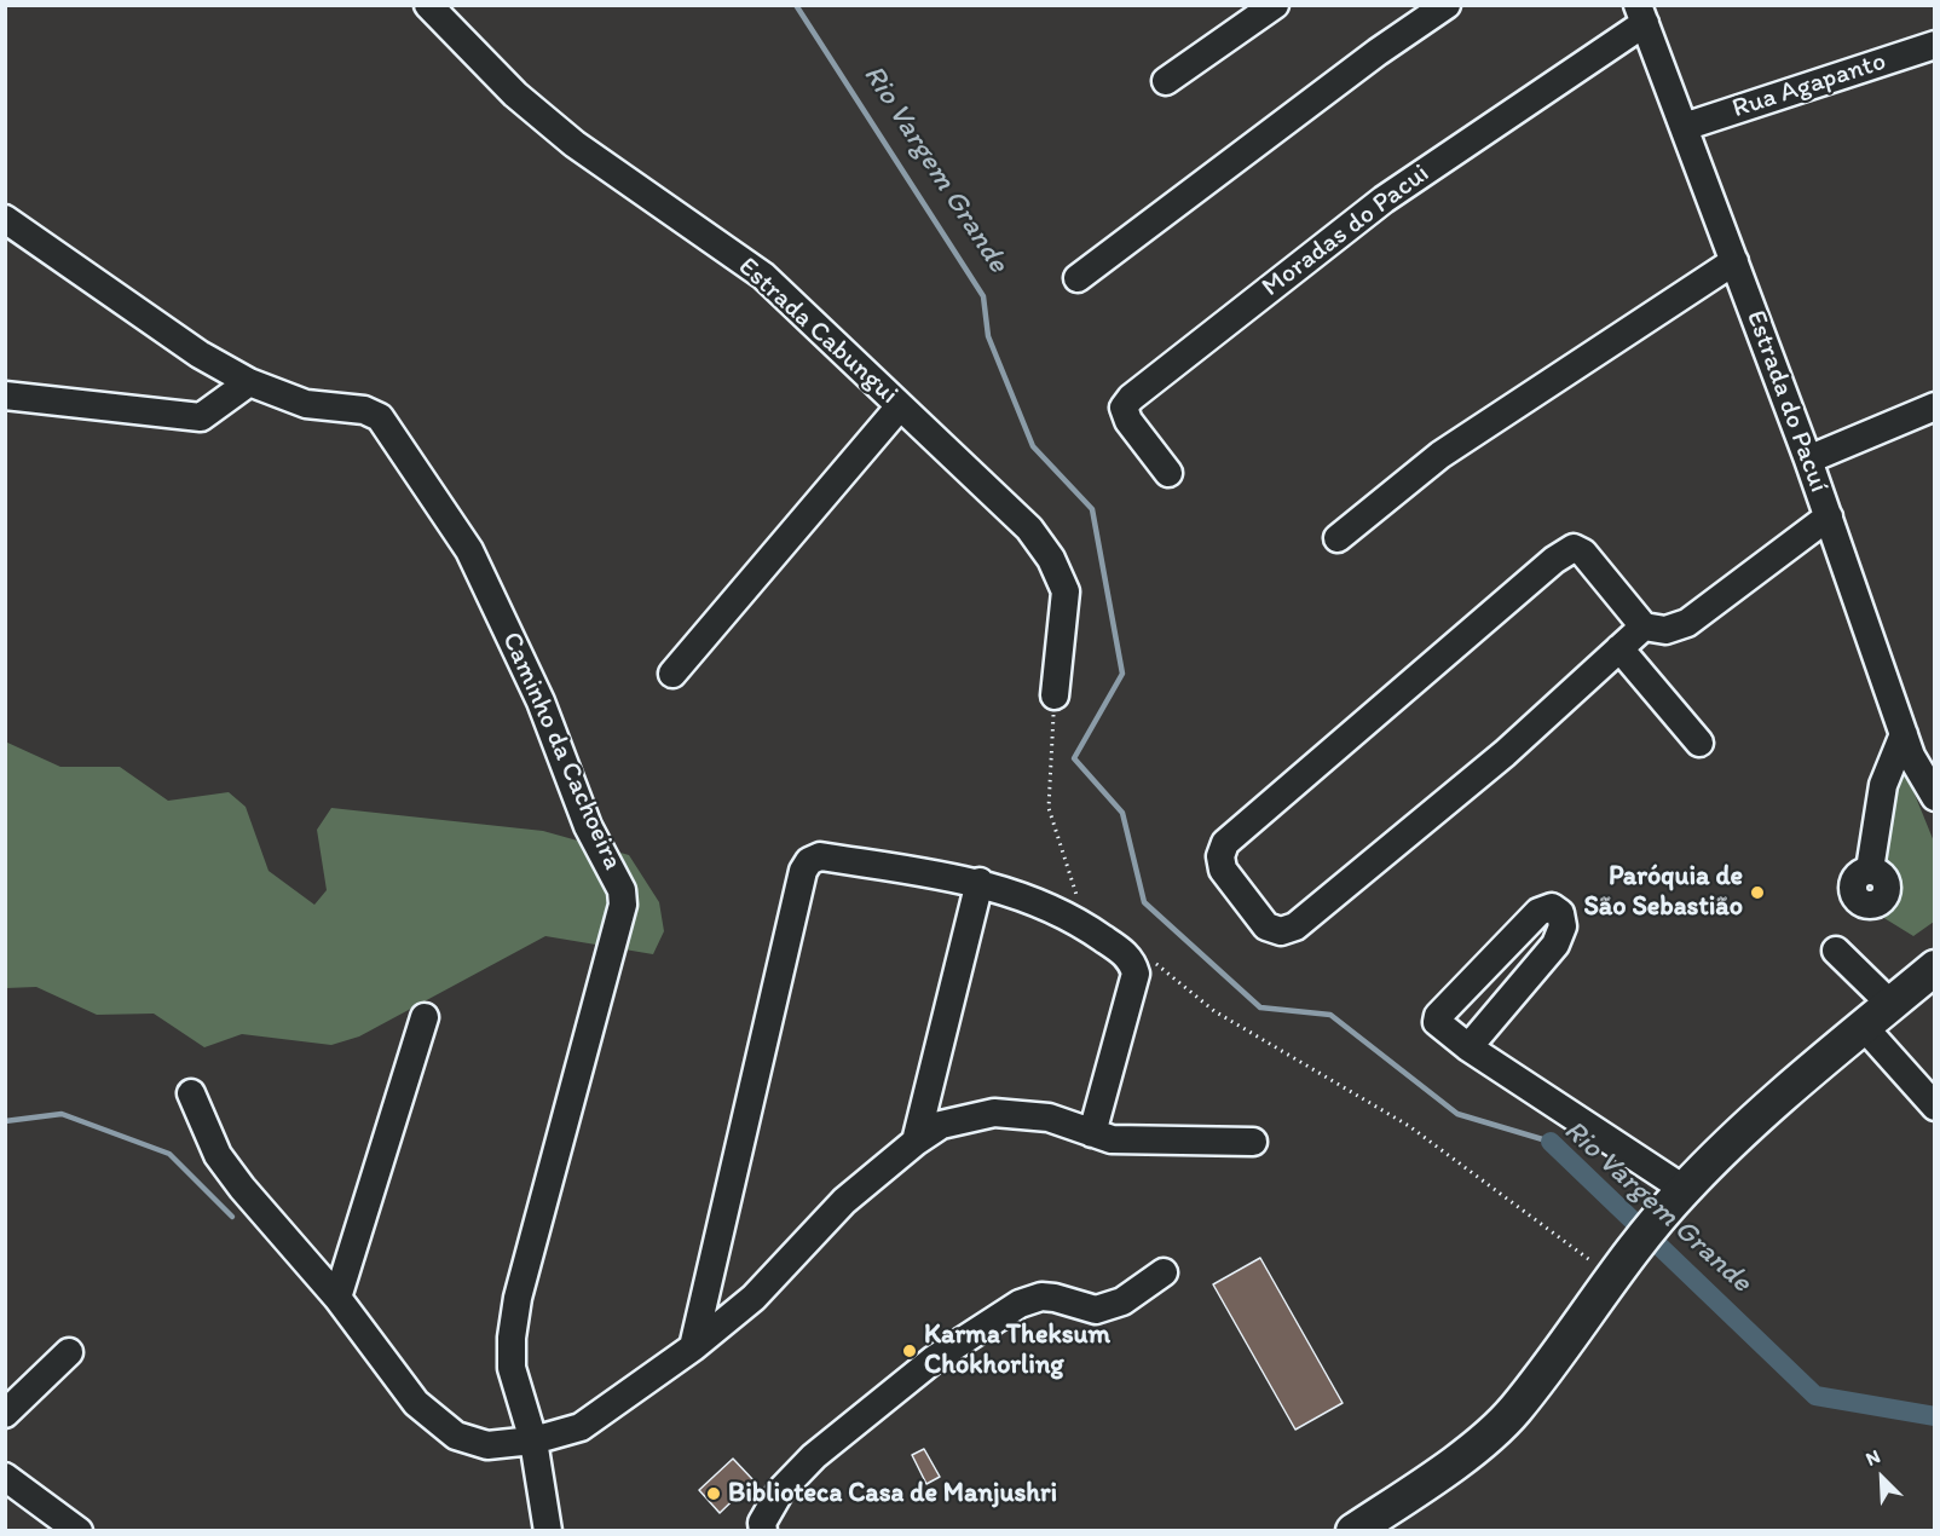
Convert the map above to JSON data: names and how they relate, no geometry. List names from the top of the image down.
{
  "streets": {
    "street": [
      "Rua Agapanto",
      "Moradas do Pacui",
      "Estrada Cabungui",
      "Estrada do Pacuí",
      "Caminho da Cachoeira"
    ]
  },
  "crossings": [
    ["Rua Agapanto", "Estrada do Pacuí"],
    ["Moradas do Pacui", "Estrada do Pacuí"]
  ],
  "water": ["Rio Vargem Grande"],
  "places": ["Paróquia de São Sebastião", "Karma Theksum Chokhorling", "Biblioteca Casa de Manjushri"],
  "north": "top left"
}
